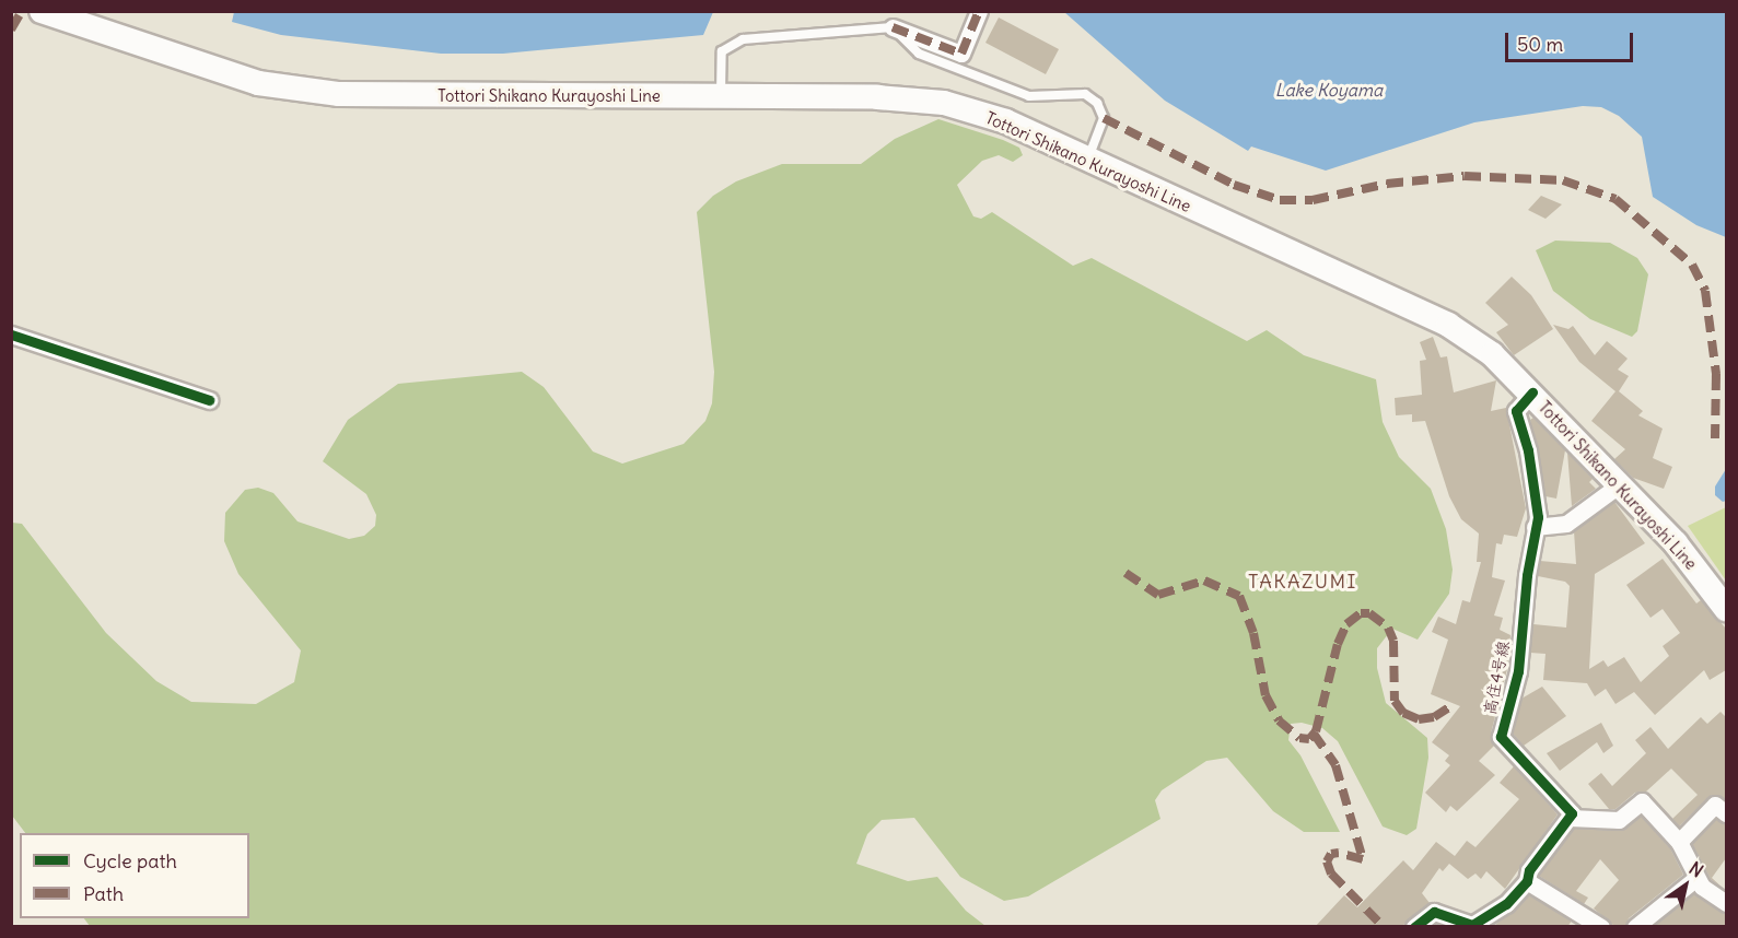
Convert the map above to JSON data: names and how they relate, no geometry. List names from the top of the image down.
{
  "streets": {
    "main road": ["Tottori Shikano Kurayoshi Line"],
    "street": ["高住4号線"]
  },
  "crossings": [
    ["Tottori Shikano Kurayoshi Line", "高住4号線"]
  ],
  "districts": ["TAKAZUMI"],
  "water": ["Lake Koyama"],
  "legend": ["Cycle path", "Path"],
  "scale_bar": "50 m",
  "north": "top right"
}
